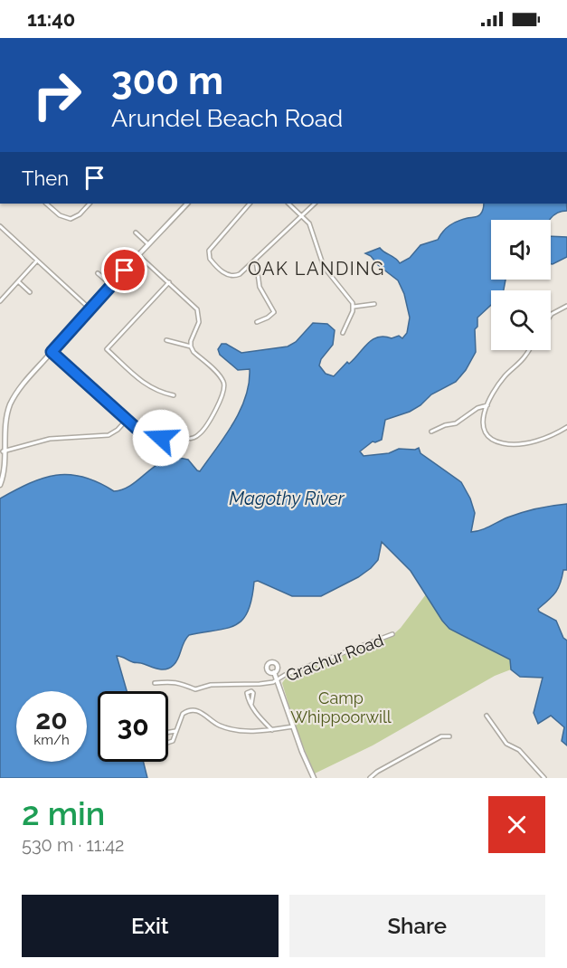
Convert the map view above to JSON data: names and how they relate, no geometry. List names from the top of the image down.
{
  "streets": {
    "street": ["Grachur Road"]
  },
  "districts": ["OAK LANDING"],
  "water": ["Magothy River"],
  "parks": ["Camp Whippoorwill"],
  "page": {
    "status": "11:40",
    "turn": ["300 m", "Arundel Beach Road"],
    "then": "Then",
    "speed": "20 km/h",
    "limit": "30",
    "heading": ["2 min", "530 m · 11:42"],
    "buttons": ["Exit", "Share"]
  }
}
